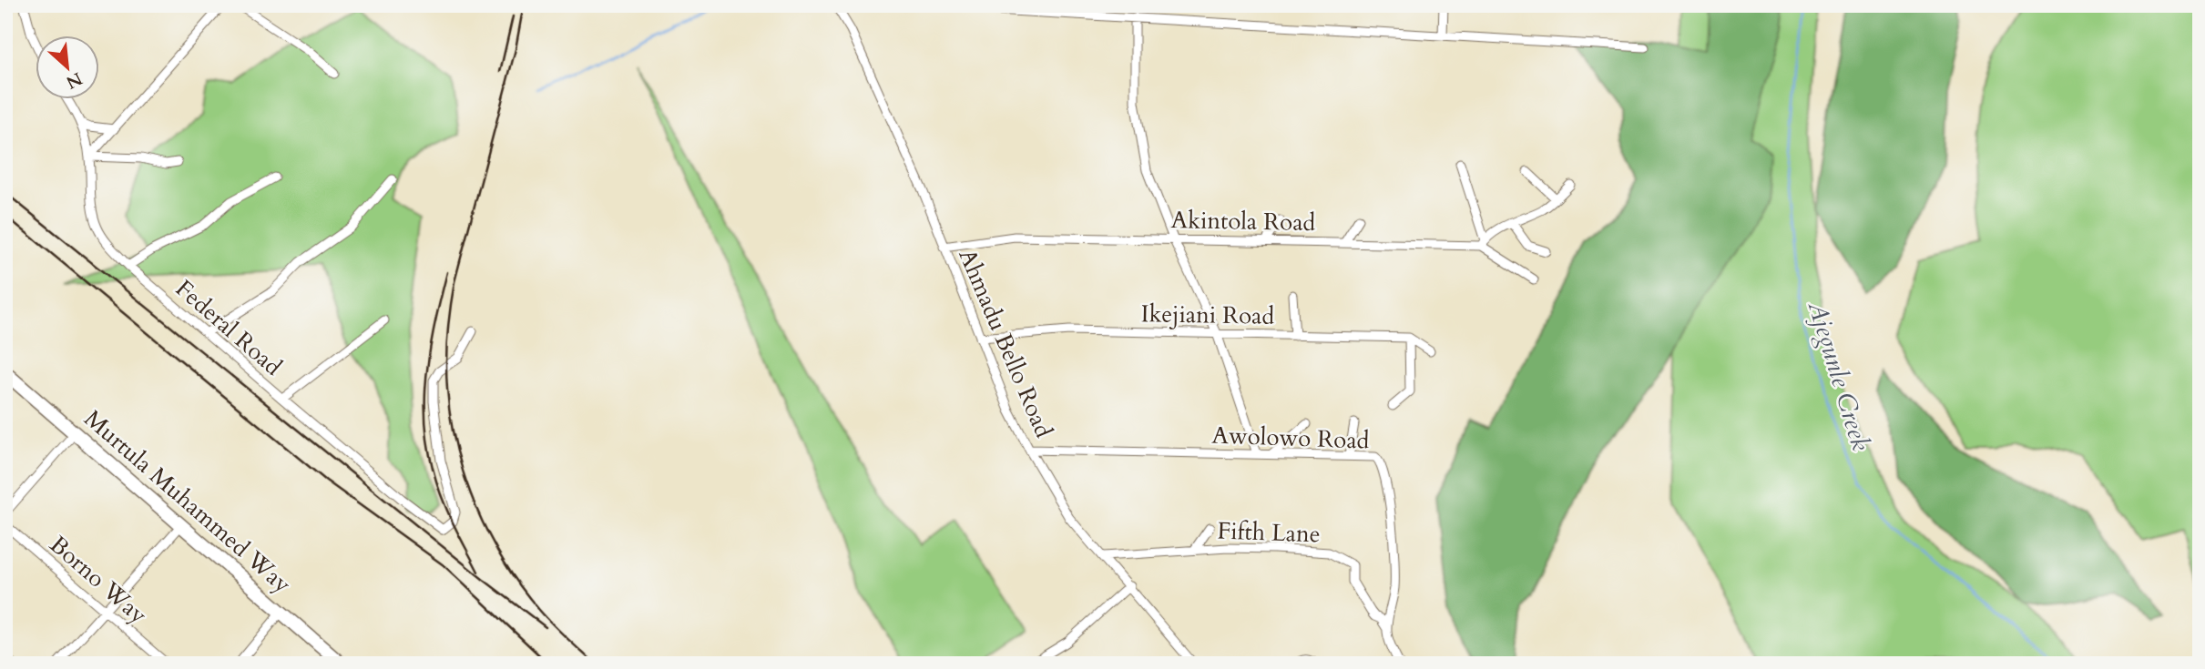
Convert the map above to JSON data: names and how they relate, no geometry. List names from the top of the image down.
{
  "streets": {
    "main road": ["Murtula Muhammed Way"],
    "street": [
      "Akintola Road",
      "Ikejiani Road",
      "Federal Road",
      "Ahmadu Bello Road",
      "Awolowo Road",
      "Fifth Lane",
      "Borno Way"
    ]
  },
  "crossings": [
    ["Akintola Road", "Ahmadu Bello Road"],
    ["Ikejiani Road", "Ahmadu Bello Road"],
    ["Ahmadu Bello Road", "Awolowo Road"],
    ["Ahmadu Bello Road", "Fifth Lane"],
    ["Awolowo Road", "Fifth Lane"]
  ],
  "water": ["Ajegunle Creek"],
  "north": "bottom right"
}
